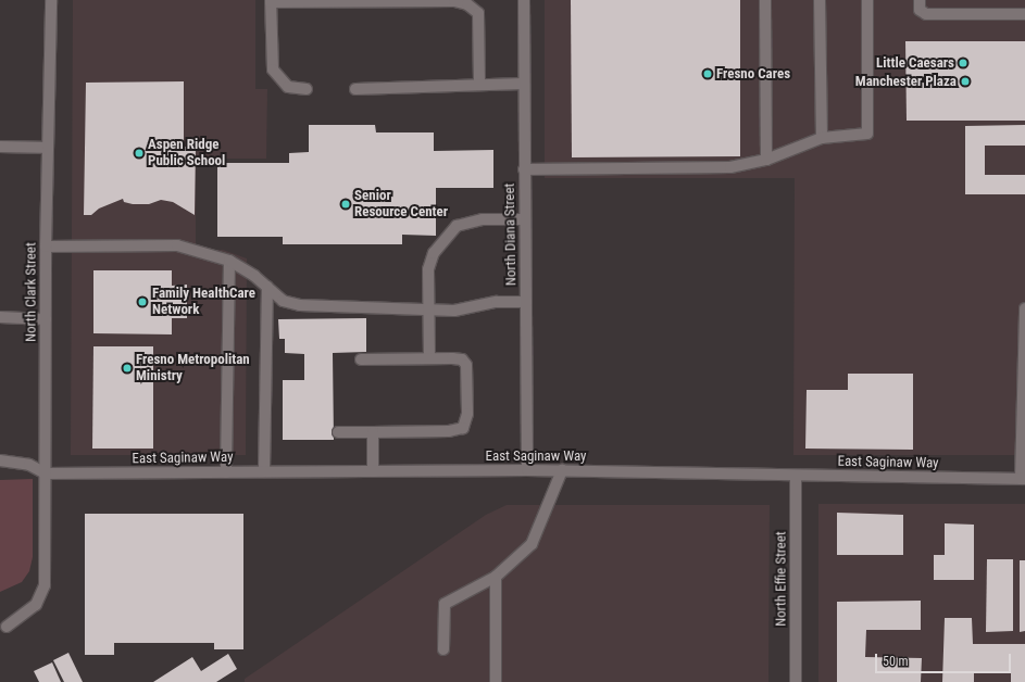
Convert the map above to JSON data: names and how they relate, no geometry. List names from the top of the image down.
{
  "streets": {
    "street": [
      "North Diana Street",
      "North Clark Street",
      "East Saginaw Way",
      "North Effie Street"
    ]
  },
  "crossings": [
    ["North Diana Street", "East Saginaw Way"],
    ["North Clark Street", "East Saginaw Way"],
    ["East Saginaw Way", "North Effie Street"]
  ],
  "places": [
    "Little Caesars",
    "Fresno Cares",
    "Manchester Plaza",
    "Aspen Ridge Public School",
    "Senior Resource Center",
    "Family HealthCare Network",
    "Fresno Metropolitan Ministry"
  ],
  "scale_bar": "50 m"
}
